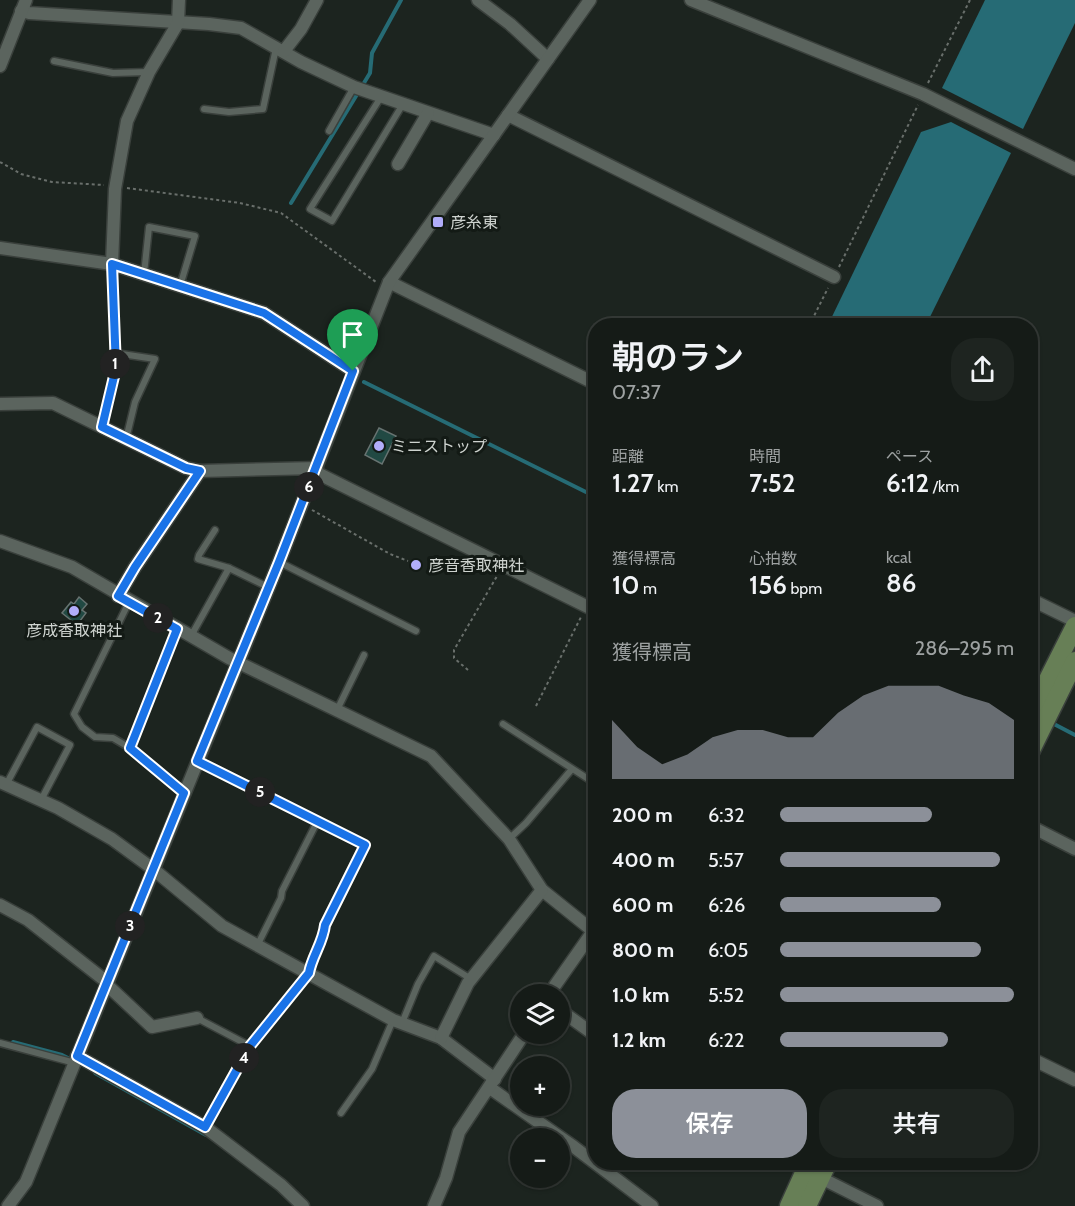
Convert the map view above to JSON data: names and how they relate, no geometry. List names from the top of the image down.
{
  "places": {
    "transit": ["彦糸東"],
    "other": ["ミニストップ", "彦音香取神社", "彦成香取神社"]
  },
  "page": {
    "heading": ["朝のラン", "07:37"],
    "pins": [
      "1",
      "6",
      "2",
      "5",
      "3",
      "4"
    ],
    "stats": [
      ["距離", "1.27 km"],
      ["時間", "7:52"],
      ["ペース", "6:12 /km"],
      ["獲得標高", "10 m"],
      ["心拍数", "156 bpm"],
      ["kcal", "86"]
    ],
    "chart": ["獲得標高", "286–295 m"],
    "list": [
      {
        "name": "200 m",
        "note": "6:32"
      },
      {
        "name": "400 m",
        "note": "5:57"
      },
      {
        "name": "600 m",
        "note": "6:26"
      },
      {
        "name": "800 m",
        "note": "6:05"
      },
      {
        "name": "1.0 km",
        "note": "5:52"
      },
      {
        "name": "1.2 km",
        "note": "6:22"
      }
    ],
    "map_buttons": ["+", "−"],
    "buttons": ["保存", "共有"]
  }
}
